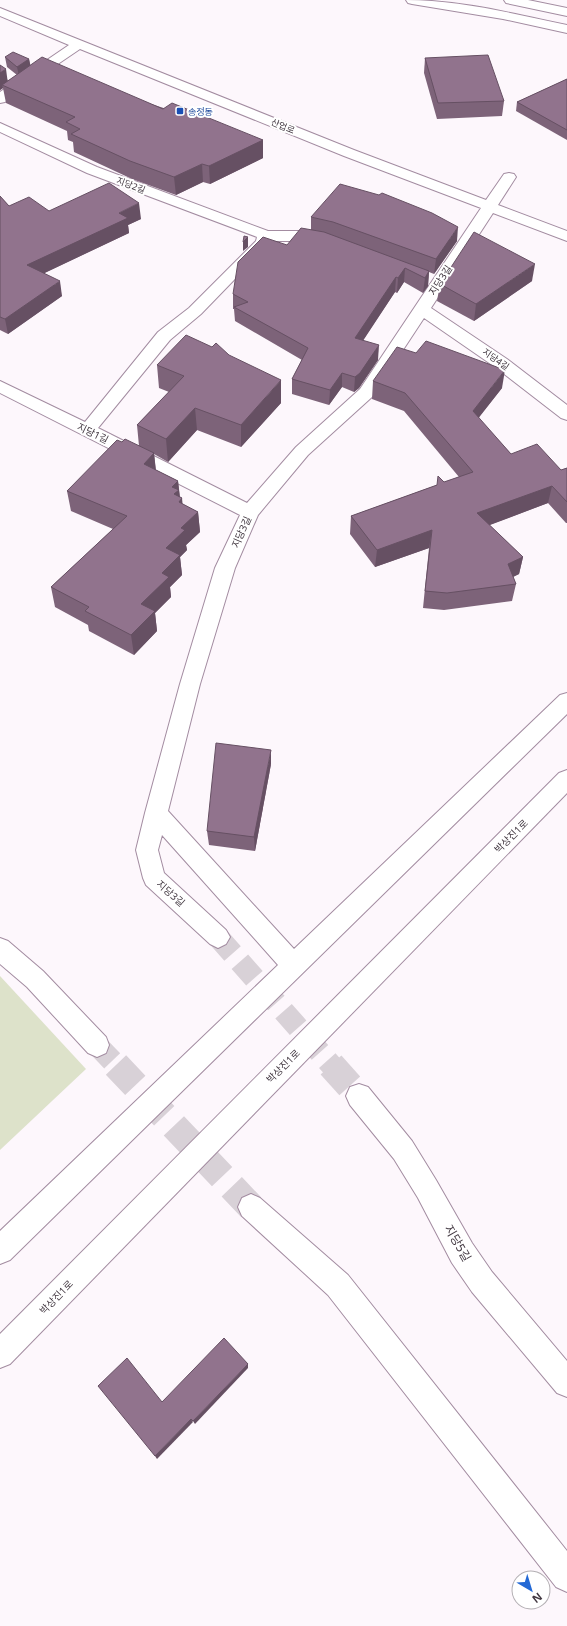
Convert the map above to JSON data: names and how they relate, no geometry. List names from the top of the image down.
{
  "streets": {
    "street": [
      "산업로",
      "지당2길",
      "지당3길",
      "지당4길",
      "지당1길",
      "박상진1로",
      "지당5길"
    ]
  },
  "crossings": [
    ["산업로", "지당3길"],
    ["지당3길", "지당4길"],
    ["지당3길", "지당1길"]
  ],
  "places": {
    "transit": ["송정동"]
  },
  "north": "bottom right"
}
